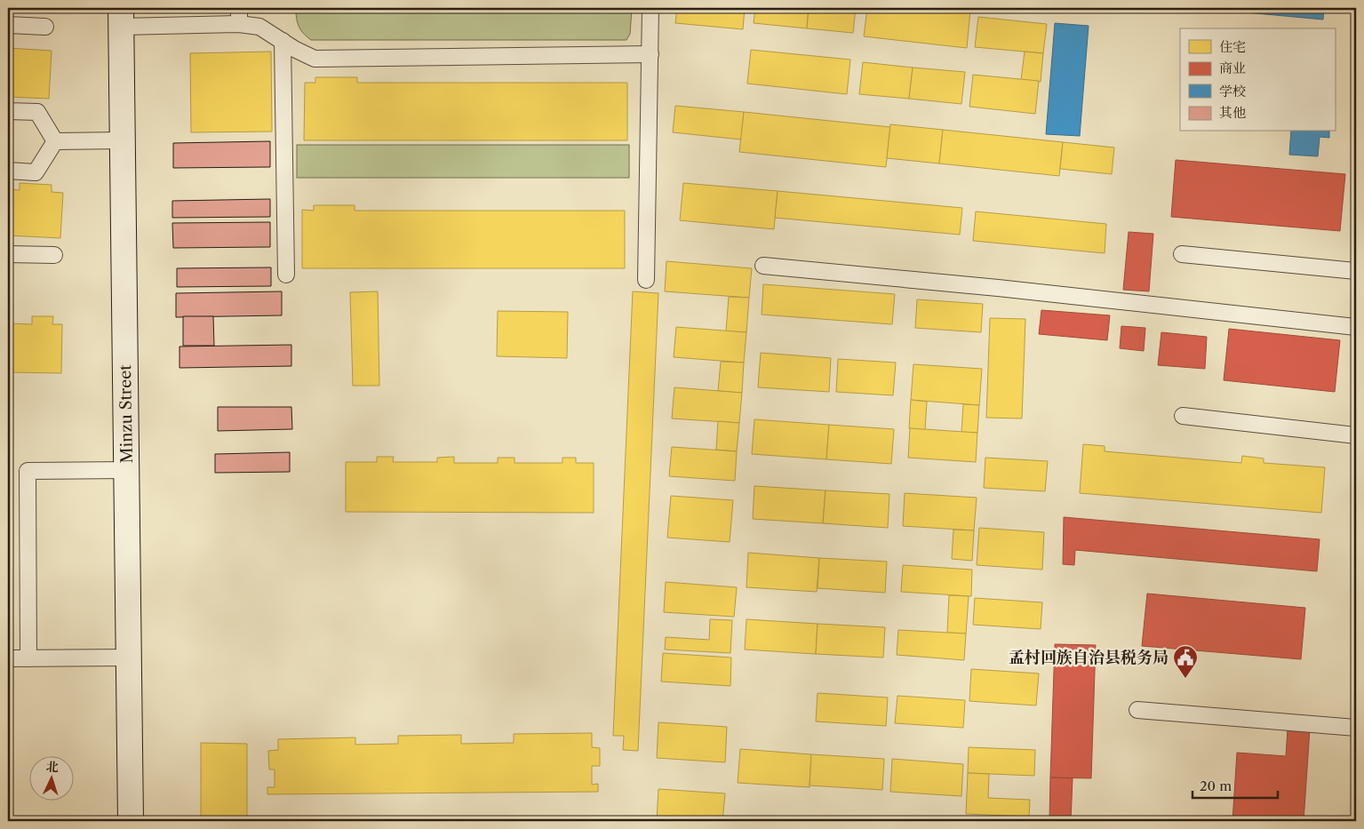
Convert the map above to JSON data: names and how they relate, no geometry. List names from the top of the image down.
{
  "streets": {
    "main road": ["Minzu Street"]
  },
  "places": {
    "public building": ["孟村回族自治县税务局"]
  },
  "legend": [
    "住宅",
    "商业",
    "学校",
    "其他"
  ],
  "scale_bar": "20 m",
  "north": "top"
}
